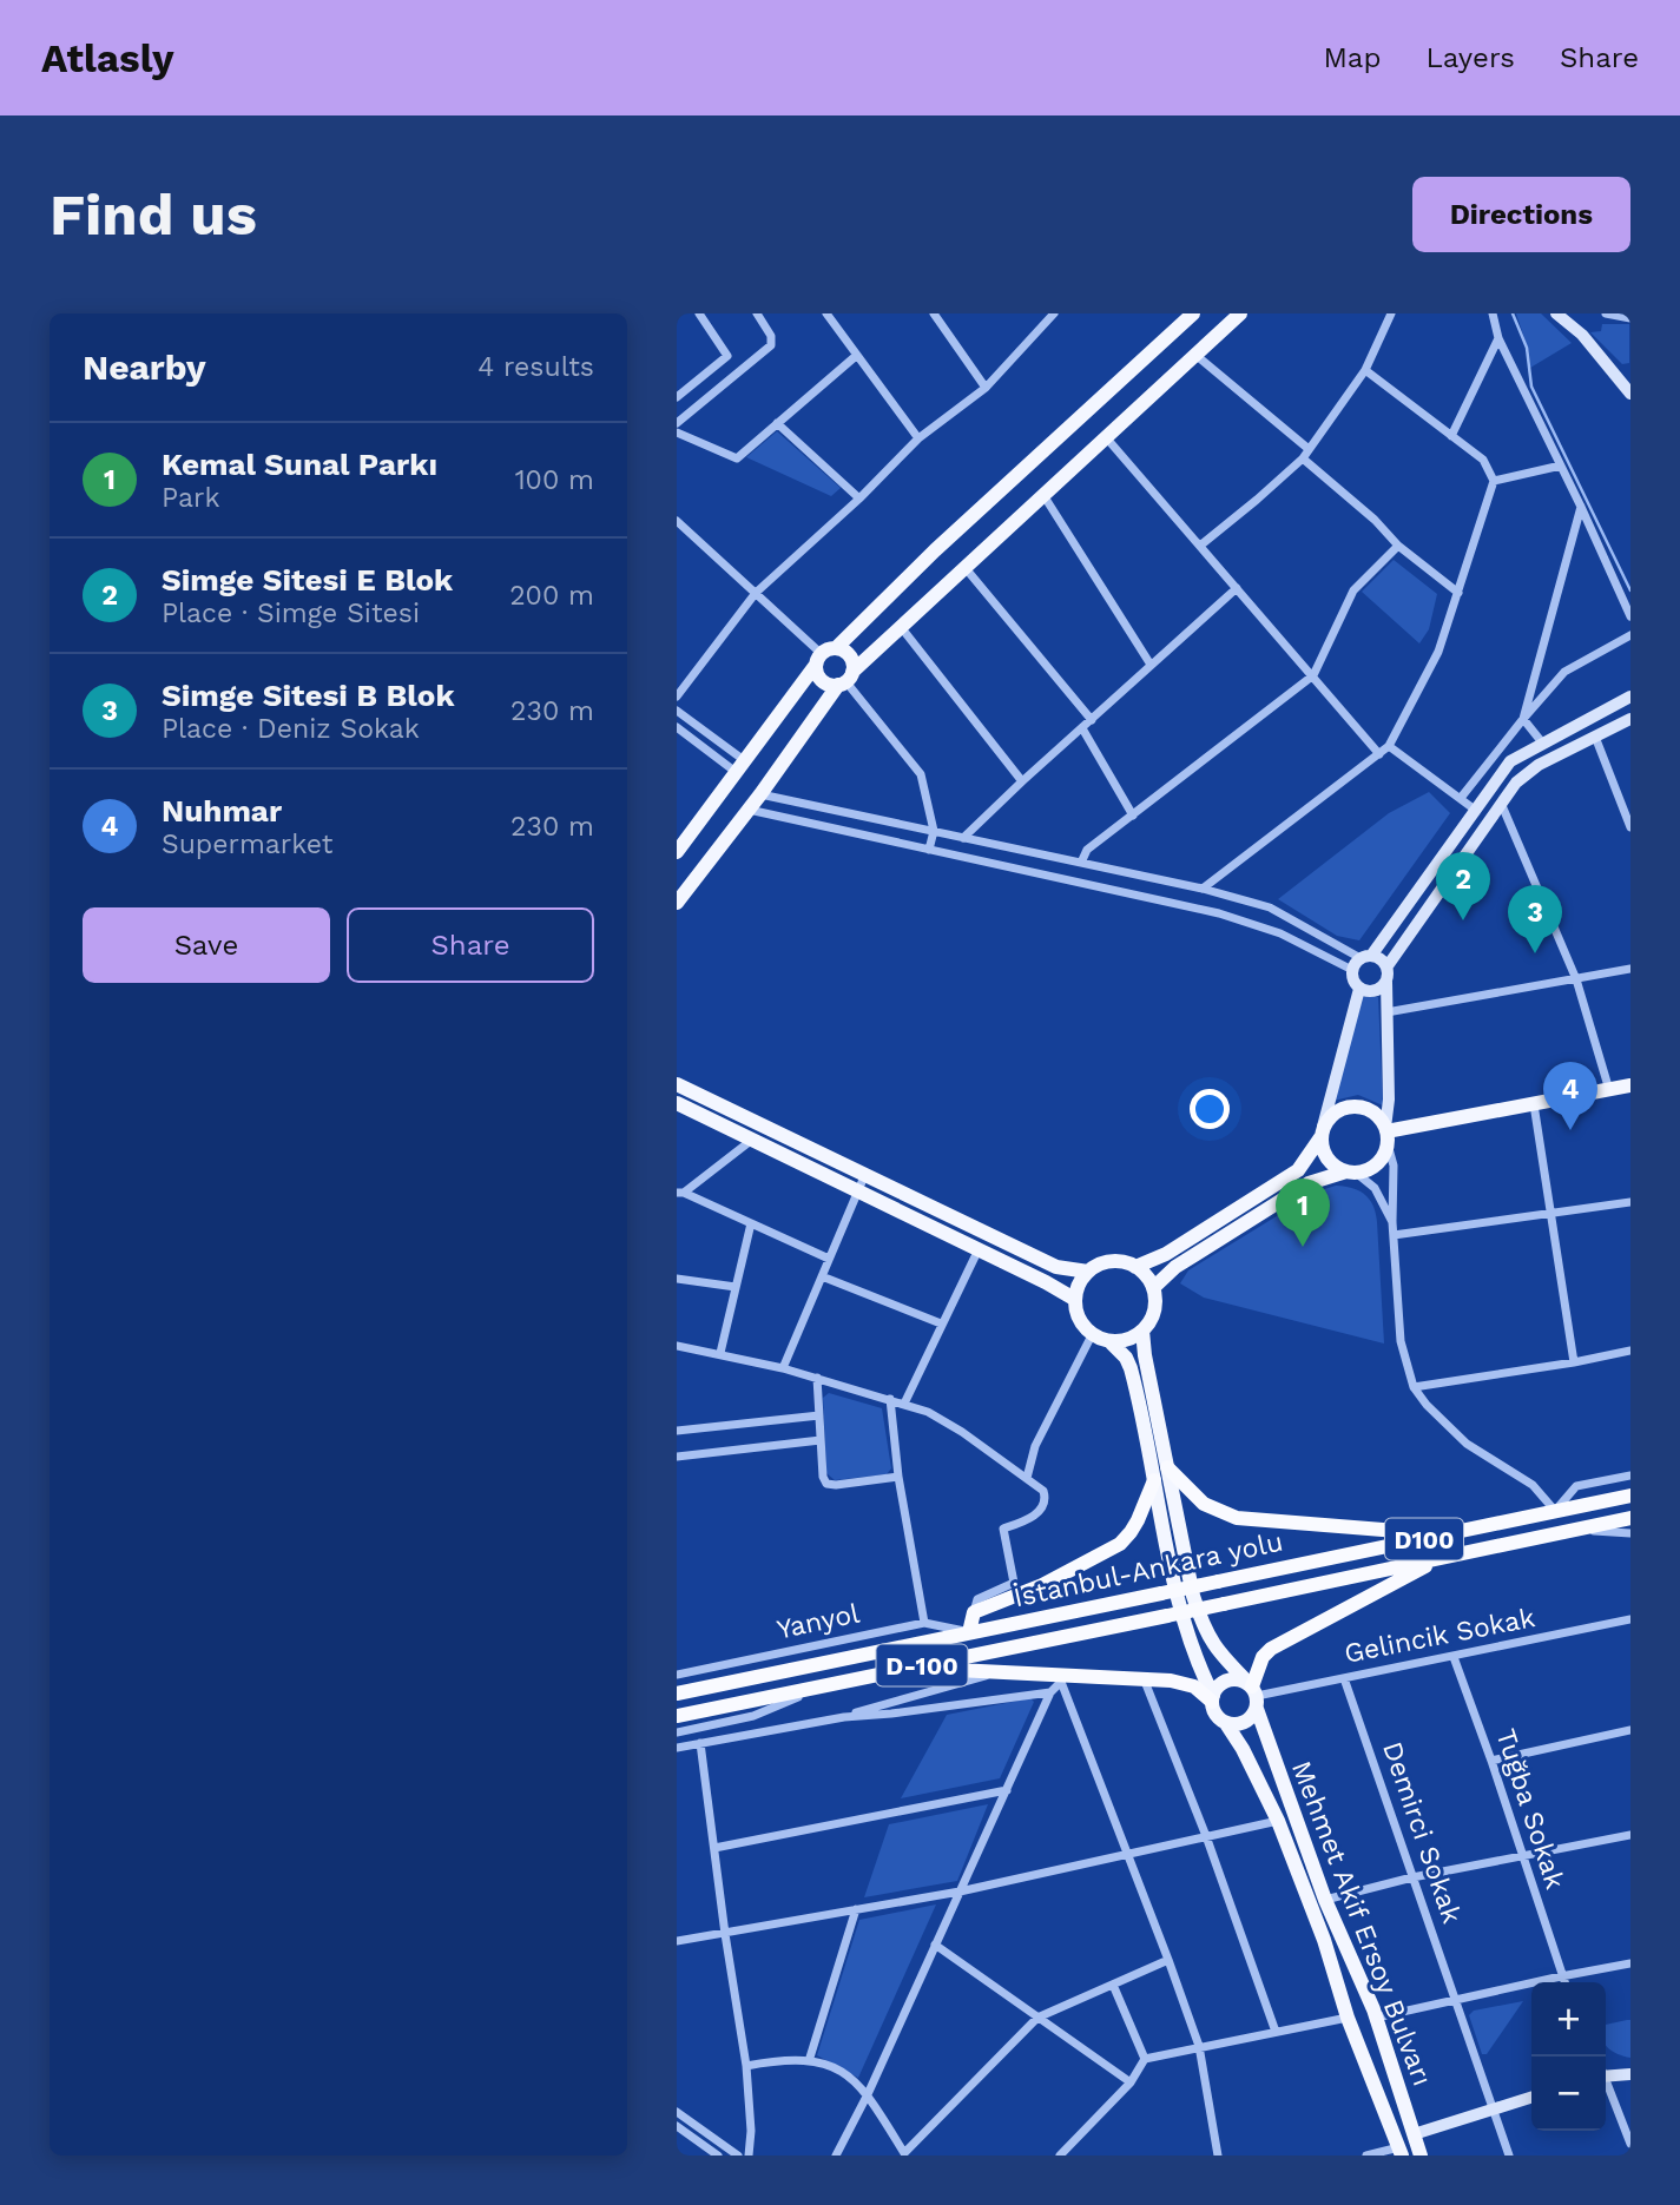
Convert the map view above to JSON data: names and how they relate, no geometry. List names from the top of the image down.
{
  "streets": {
    "highway": ["D100", "İstanbul-Ankara yolu", "D-100"],
    "main road": ["Mehmet Akif Ersoy Bulvarı"],
    "street": [
      "Yanyol",
      "Gelincik Sokak",
      "Tuğba Sokak",
      "Demirci Sokak"
    ]
  },
  "crossings": [
    ["D100", "İstanbul-Ankara yolu"],
    ["İstanbul-Ankara yolu", "Yanyol"],
    ["İstanbul-Ankara yolu", "D-100"],
    ["Gelincik Sokak", "Tuğba Sokak"],
    ["Gelincik Sokak", "Demirci Sokak"],
    ["Gelincik Sokak", "Mehmet Akif Ersoy Bulvarı"]
  ],
  "page": {
    "header": "Atlasly",
    "nav": ["Map", "Layers", "Share"],
    "buttons": [
      "Directions",
      ["Save", "Share"]
    ],
    "title": "Find us",
    "heading": ["Nearby", "4 results"],
    "list": [
      {
        "mark": "1",
        "name": "Kemal Sunal Parkı",
        "note": "Park",
        "value": "100 m"
      },
      {
        "mark": "2",
        "name": "Simge Sitesi E Blok",
        "note": "Place · Simge Sitesi",
        "value": "200 m"
      },
      {
        "mark": "3",
        "name": "Simge Sitesi B Blok",
        "note": "Place · Deniz Sokak",
        "value": "230 m"
      },
      {
        "mark": "4",
        "name": "Nuhmar",
        "note": "Supermarket",
        "value": "230 m"
      }
    ],
    "pins": [
      "2",
      "3",
      "4",
      "1"
    ],
    "map_buttons": ["+", "−"]
  }
}
